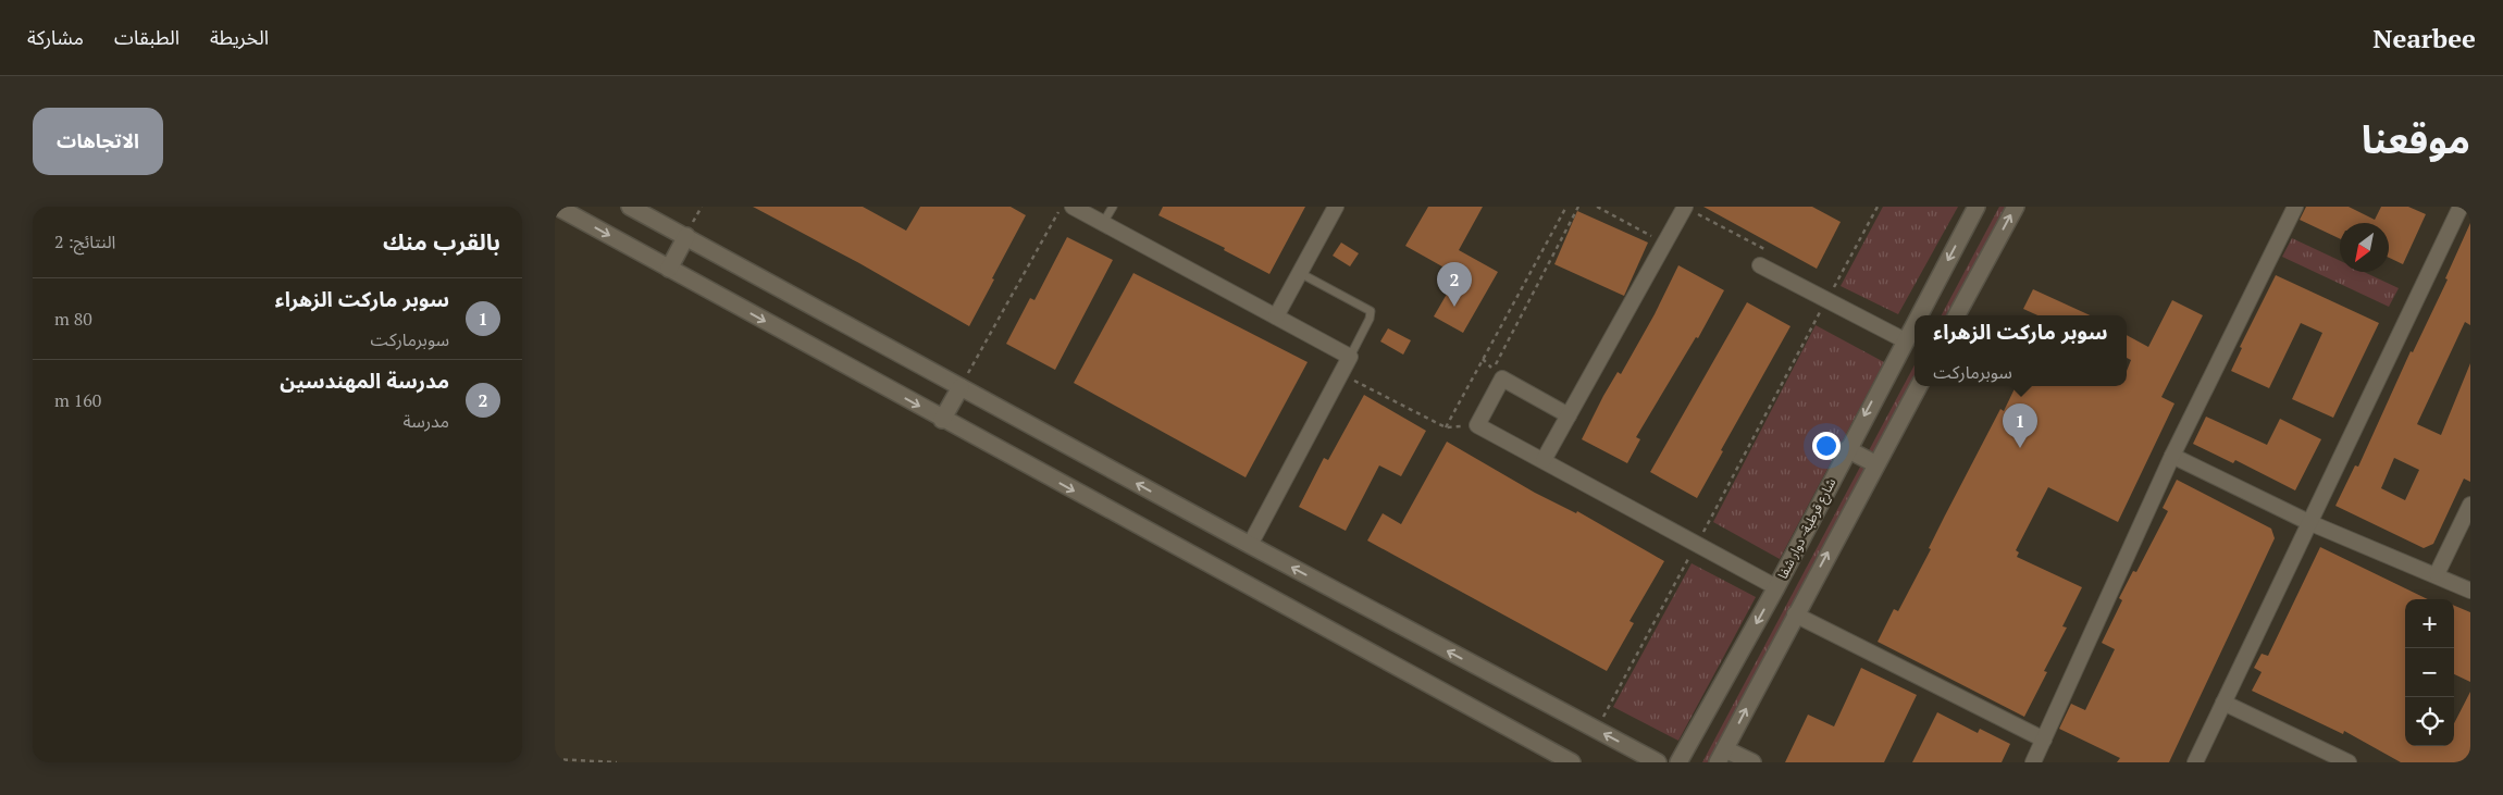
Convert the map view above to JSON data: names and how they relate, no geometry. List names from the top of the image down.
{
  "streets": {
    "street": ["شارع قرطبة- دوار شفا"]
  },
  "north": "bottom left",
  "page": {
    "header": "Nearbee",
    "nav": ["الخريطة", "الطبقات", "مشاركة"],
    "title": "موقعنا",
    "buttons": "الاتجاهات",
    "heading": ["بالقرب منك", "النتائج: 2"],
    "pins": ["2", "1"],
    "list": [
      {
        "mark": "1",
        "name": "سوبر ماركت الزهراء",
        "note": "سوبرماركت",
        "value": "80 m"
      },
      {
        "mark": "2",
        "name": "مدرسة المهندسين",
        "note": "مدرسة",
        "value": "160 m"
      }
    ],
    "popup": ["سوبر ماركت الزهراء", "سوبرماركت"],
    "map_buttons": ["+", "−"]
  }
}
